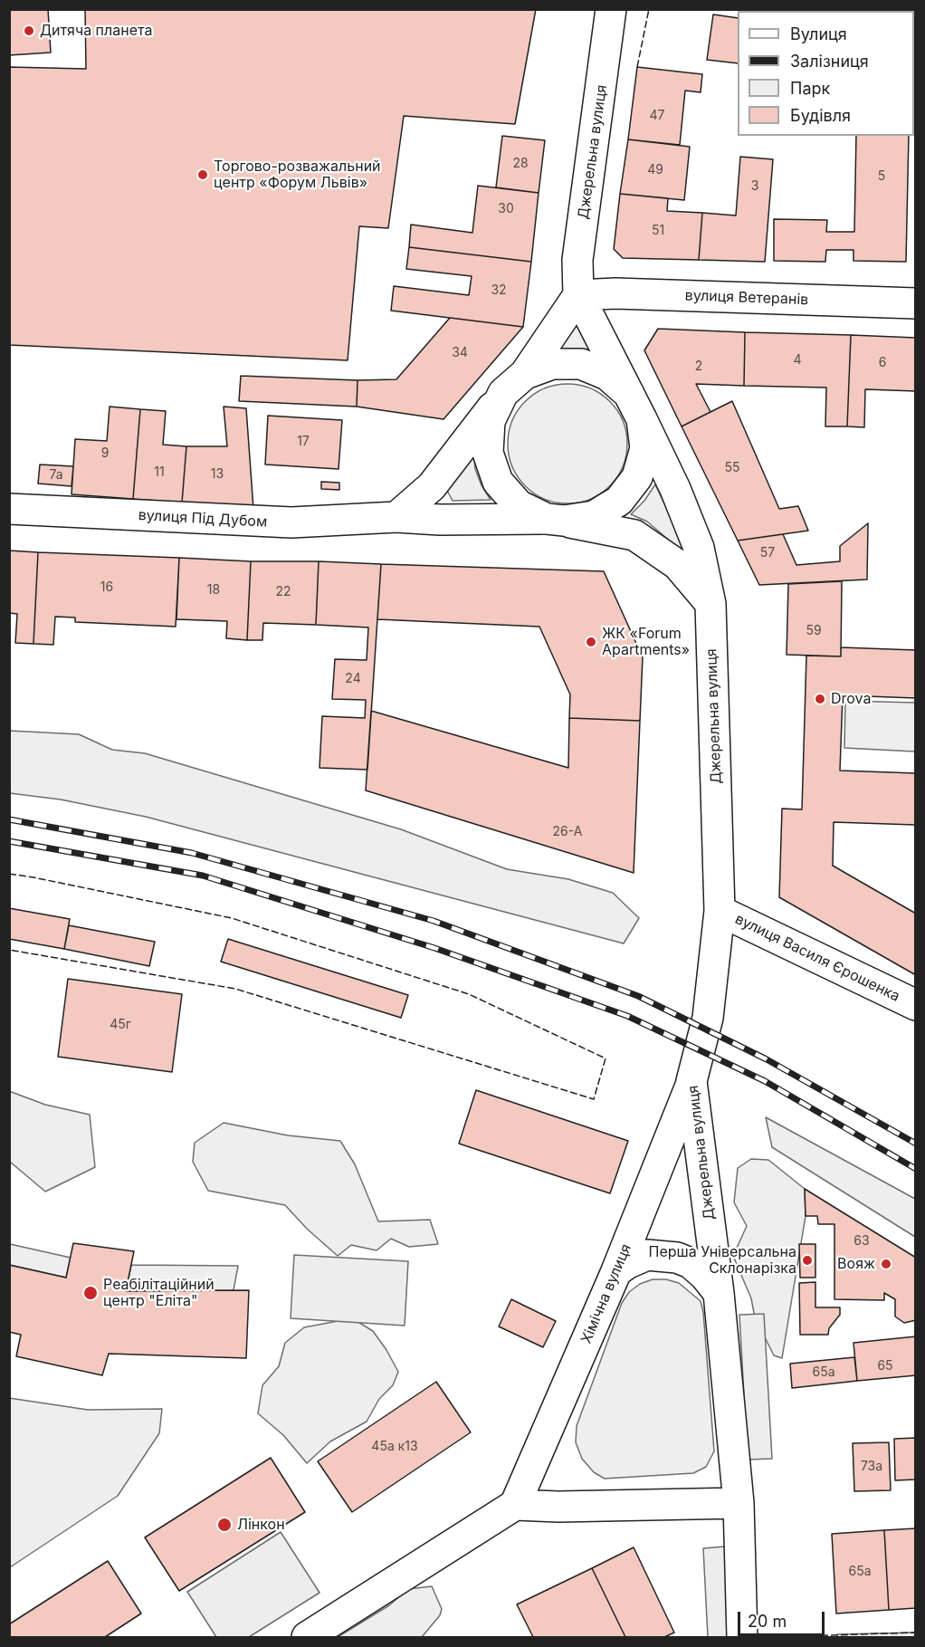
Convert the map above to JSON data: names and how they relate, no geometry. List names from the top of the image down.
{
  "streets": {
    "street": [
      "Джерельна вулиця",
      "вулиця Ветеранів",
      "вулиця Під Дубом",
      "вулиця Василя Єрошенка",
      "Хімічна вулиця"
    ]
  },
  "crossings": [
    ["Джерельна вулиця", "вулиця Ветеранів"],
    ["Джерельна вулиця", "вулиця Під Дубом"],
    ["Джерельна вулиця", "вулиця Василя Єрошенка"],
    ["Джерельна вулиця", "Хімічна вулиця"]
  ],
  "places": [
    "Дитяча планета",
    "Торгово-розважальний центр «Форум Львів»",
    "ЖК «Forum Apartments»",
    "Drova",
    "Перша Універсальна Склонарізка",
    "Вояж",
    "Реабілітаційний центр \"Еліта\"",
    "Лінкон"
  ],
  "house_numbers": [
    "47",
    "28",
    "49",
    "5",
    "3",
    "30",
    "51",
    "32",
    "34",
    "4",
    "6",
    "2",
    "17",
    "9",
    "55",
    "11",
    "13",
    "7а",
    "57",
    "16",
    "18",
    "22",
    "59",
    "24",
    "26-А",
    "45г",
    "63",
    "65",
    "65а",
    "45а к13",
    "73а",
    "65а"
  ],
  "legend": [
    "Вулиця",
    "Залізниця",
    "Парк",
    "Будівля"
  ],
  "scale_bar": "20 m"
}
